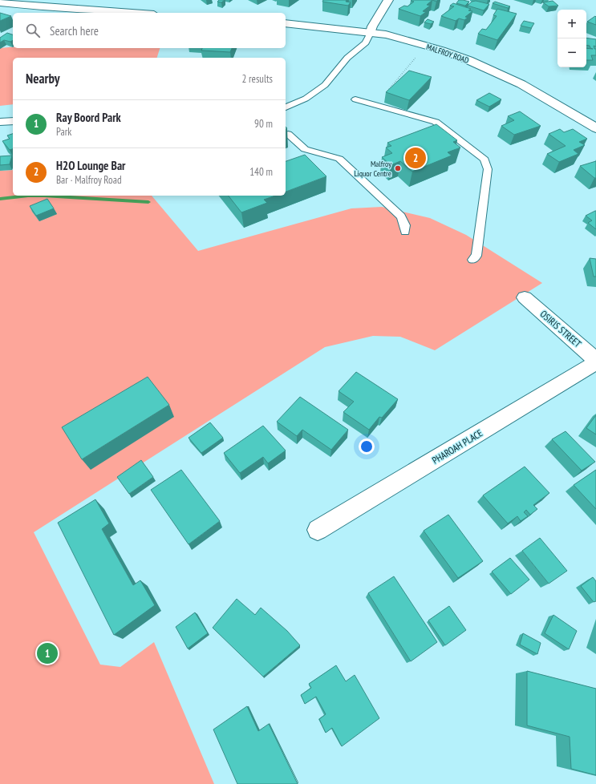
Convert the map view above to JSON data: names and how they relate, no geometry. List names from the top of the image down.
{
  "streets": {
    "main road": ["MALFROY ROAD", "OSIRIS STREET", "PHAROAH PLACE"]
  },
  "crossings": [
    ["OSIRIS STREET", "PHAROAH PLACE"]
  ],
  "places": ["Malfroy Liquor Centre"],
  "page": {
    "map_buttons": ["+", "−"],
    "search": "Search here",
    "heading": ["Nearby", "2 results"],
    "list": [
      {
        "mark": "1",
        "name": "Ray Boord Park",
        "note": "Park",
        "value": "90 m"
      },
      {
        "mark": "2",
        "name": "H2O Lounge Bar",
        "note": "Bar · Malfroy Road",
        "value": "140 m"
      }
    ],
    "pins": ["2", "1"]
  }
}
